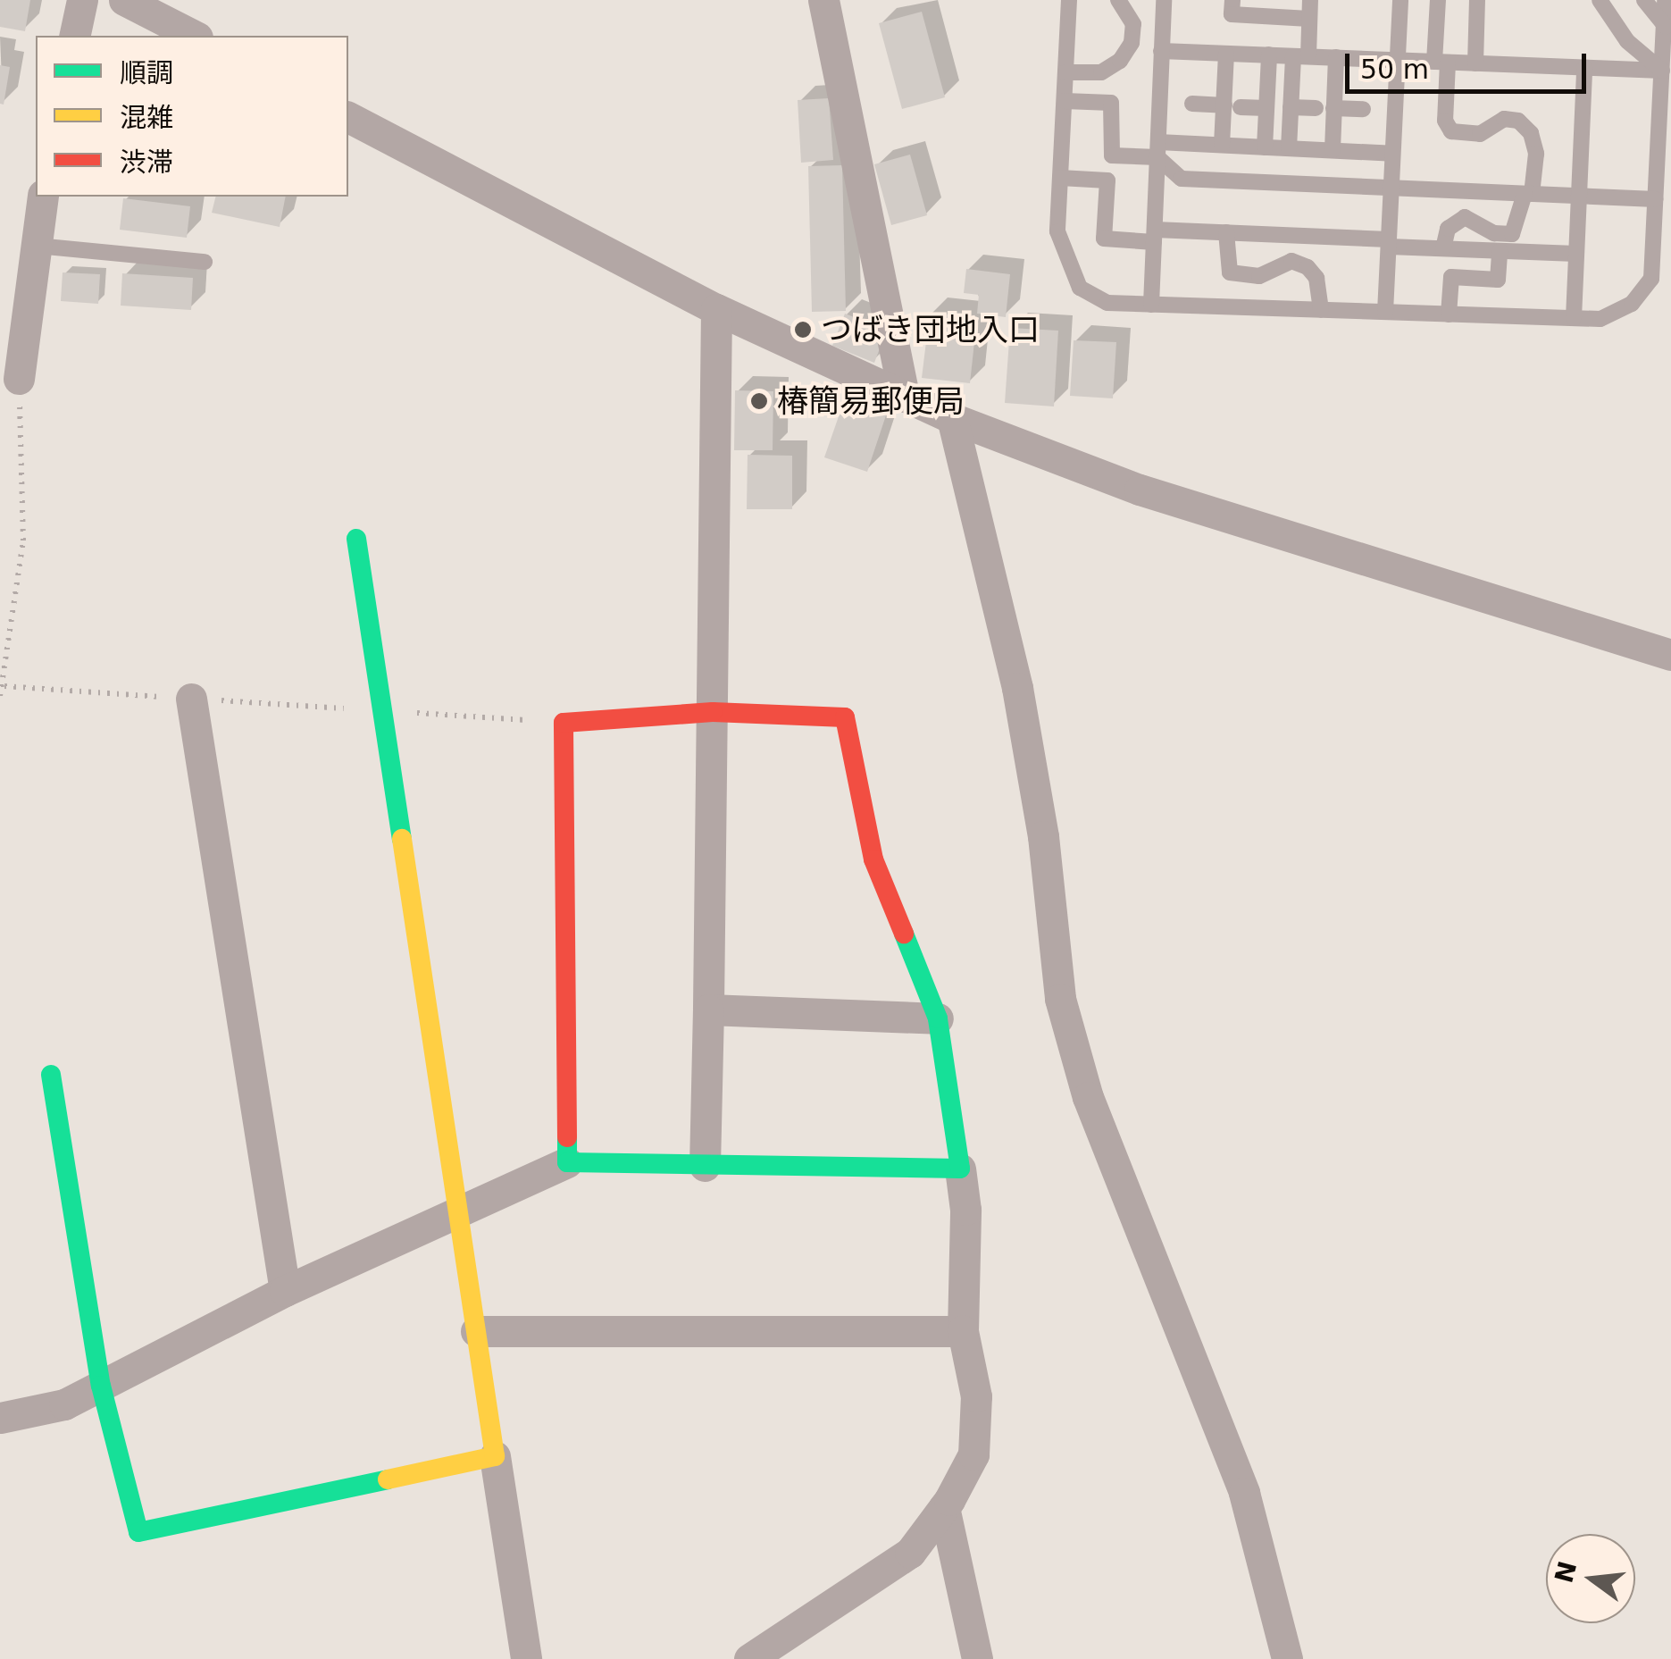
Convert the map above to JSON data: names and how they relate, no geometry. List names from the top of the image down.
{
  "places": ["つばき団地入口", "椿簡易郵便局"],
  "legend": ["順調", "混雑", "渋滞"],
  "scale_bar": "50 m",
  "north": "left"
}
